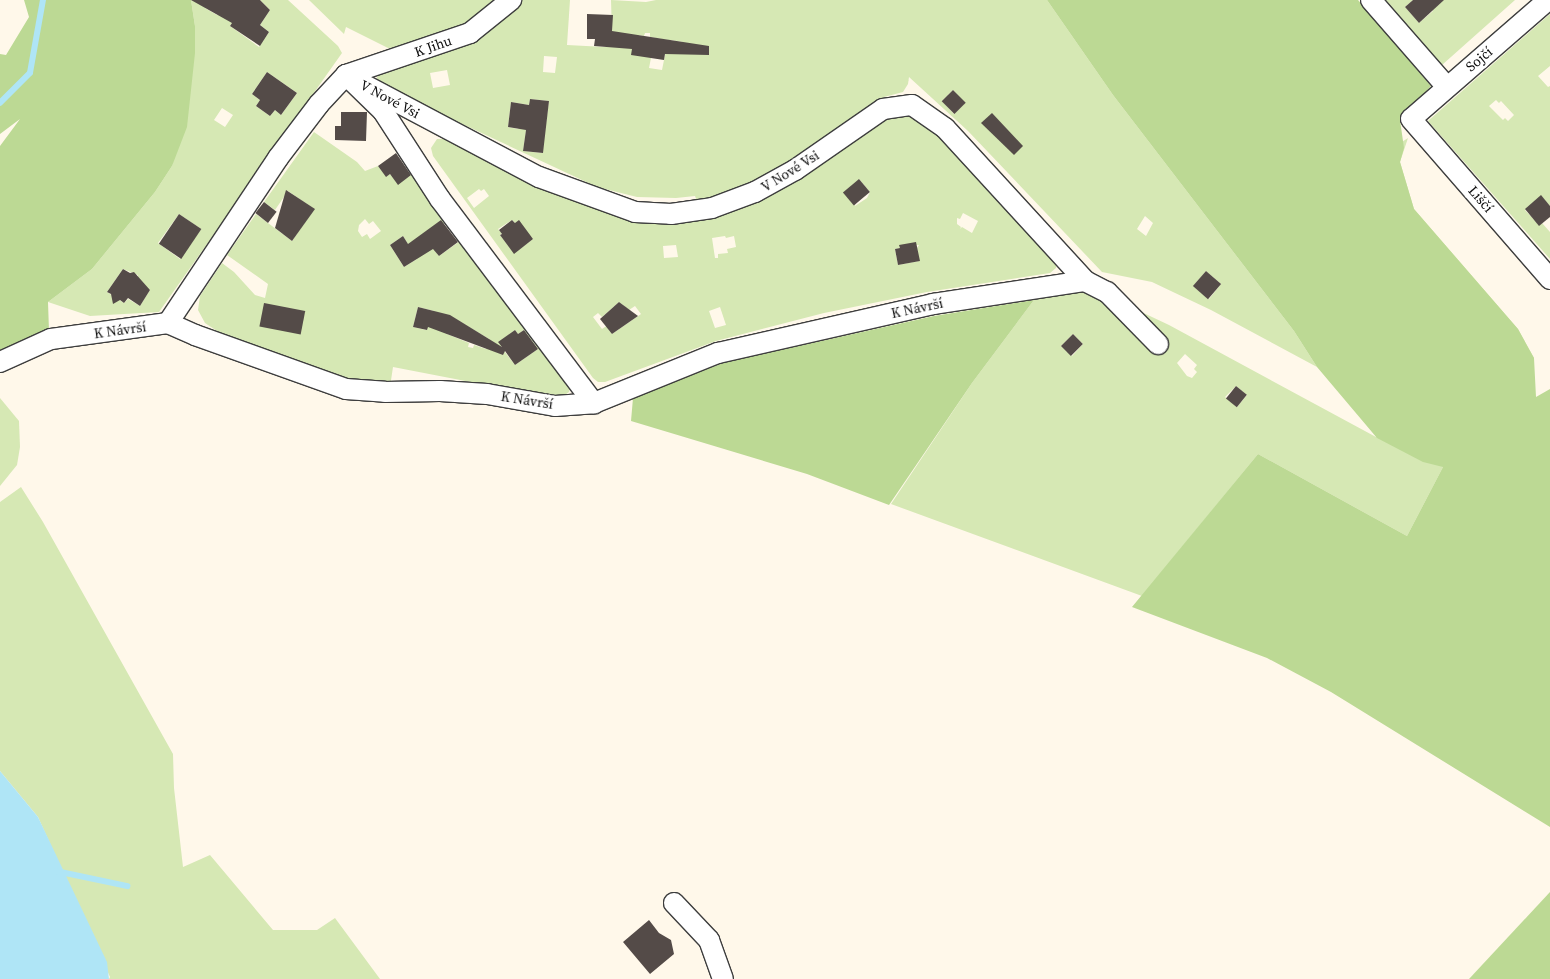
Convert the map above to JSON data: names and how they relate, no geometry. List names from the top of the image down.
{
  "streets": {
    "street": [
      "K Jihu",
      "Sojčí",
      "V Nové Vsi",
      "Liščí",
      "K Návrší"
    ]
  },
  "crossings": [
    ["K Jihu", "V Nové Vsi"],
    ["Sojčí", "Liščí"],
    ["V Nové Vsi", "K Návrší"]
  ]
}
